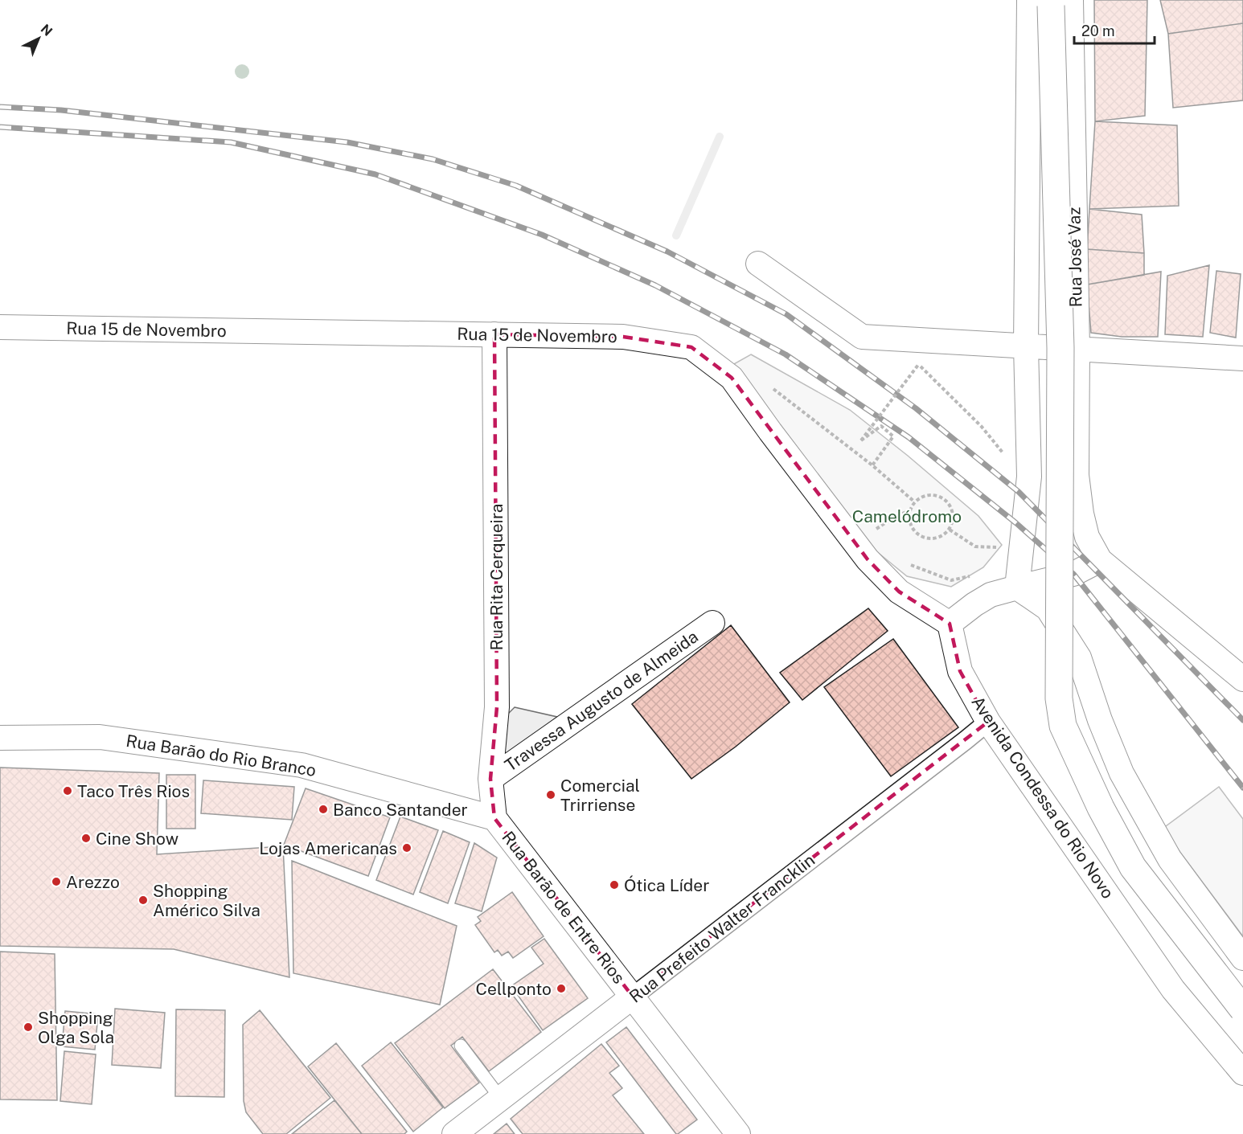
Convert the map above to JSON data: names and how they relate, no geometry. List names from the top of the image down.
{
  "streets": {
    "street": [
      "Rua José Vaz",
      "Rua 15 de Novembro",
      "Rua Rita Cerqueira",
      "Travessa Augusto de Almeida",
      "Rua Barão do Rio Branco",
      "Avenida Condessa do Rio Novo",
      "Rua Barão de Entre Rios",
      "Rua Prefeito Walter Francklin"
    ]
  },
  "crossings": [
    ["Rua 15 de Novembro", "Rua Rita Cerqueira"],
    ["Rua 15 de Novembro", "Avenida Condessa do Rio Novo"],
    ["Rua Rita Cerqueira", "Travessa Augusto de Almeida"],
    ["Rua Rita Cerqueira", "Rua Barão do Rio Branco"],
    ["Rua Rita Cerqueira", "Rua Barão de Entre Rios"],
    ["Rua Barão do Rio Branco", "Rua Barão de Entre Rios"],
    ["Avenida Condessa do Rio Novo", "Rua Prefeito Walter Francklin"],
    ["Rua Barão de Entre Rios", "Rua Prefeito Walter Francklin"]
  ],
  "parks": ["Camelódromo"],
  "places": [
    "Taco Três Rios",
    "Comercial Trirriense",
    "Banco Santander",
    "Cine Show",
    "Lojas Americanas",
    "Arezzo",
    "Ótica Líder",
    "Shopping Américo Silva",
    "Cellponto",
    "Shopping Olga Sola"
  ],
  "scale_bar": "20 m",
  "north": "top right"
}
